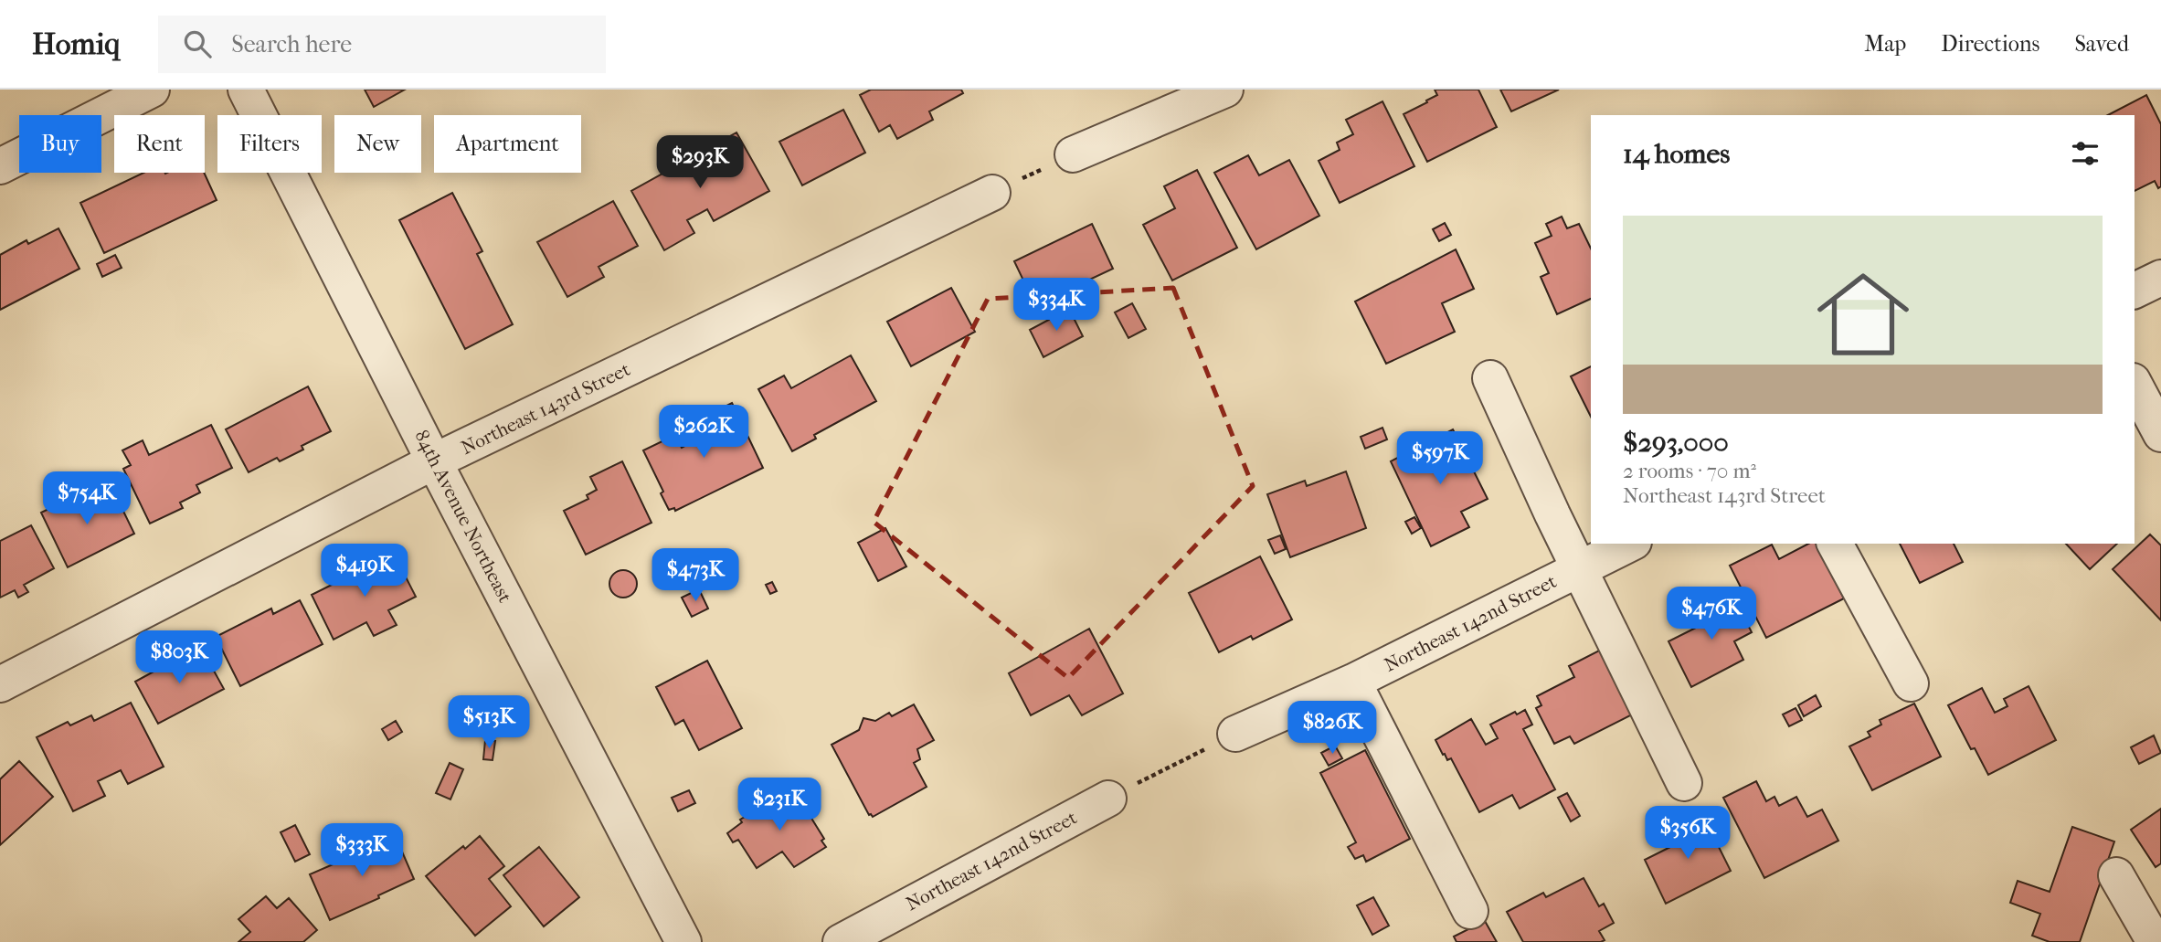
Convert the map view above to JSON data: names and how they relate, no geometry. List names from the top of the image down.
{
  "streets": {
    "street": ["Northeast 143rd Street", "84th Avenue Northeast", "Northeast 142nd Street"]
  },
  "crossings": [
    ["Northeast 143rd Street", "84th Avenue Northeast"]
  ],
  "page": {
    "header": "Homiq",
    "search": "Search here",
    "nav": ["Map", "Directions", "Saved"],
    "chip": [
      "Buy",
      "Rent",
      "Filters",
      "New",
      "Apartment"
    ],
    "heading": "14 homes",
    "price": [
      "$293K",
      "$334K",
      "$262K",
      "$597K",
      "$754K",
      "$419K",
      "$473K",
      "$476K",
      "$803K",
      "$513K",
      "$826K",
      "$231K",
      "$356K",
      "$333K"
    ],
    "list": [
      {
        "name": "$293,000",
        "note": "2 rooms · 70 m² · Northeast 143rd Street"
      }
    ]
  }
}
